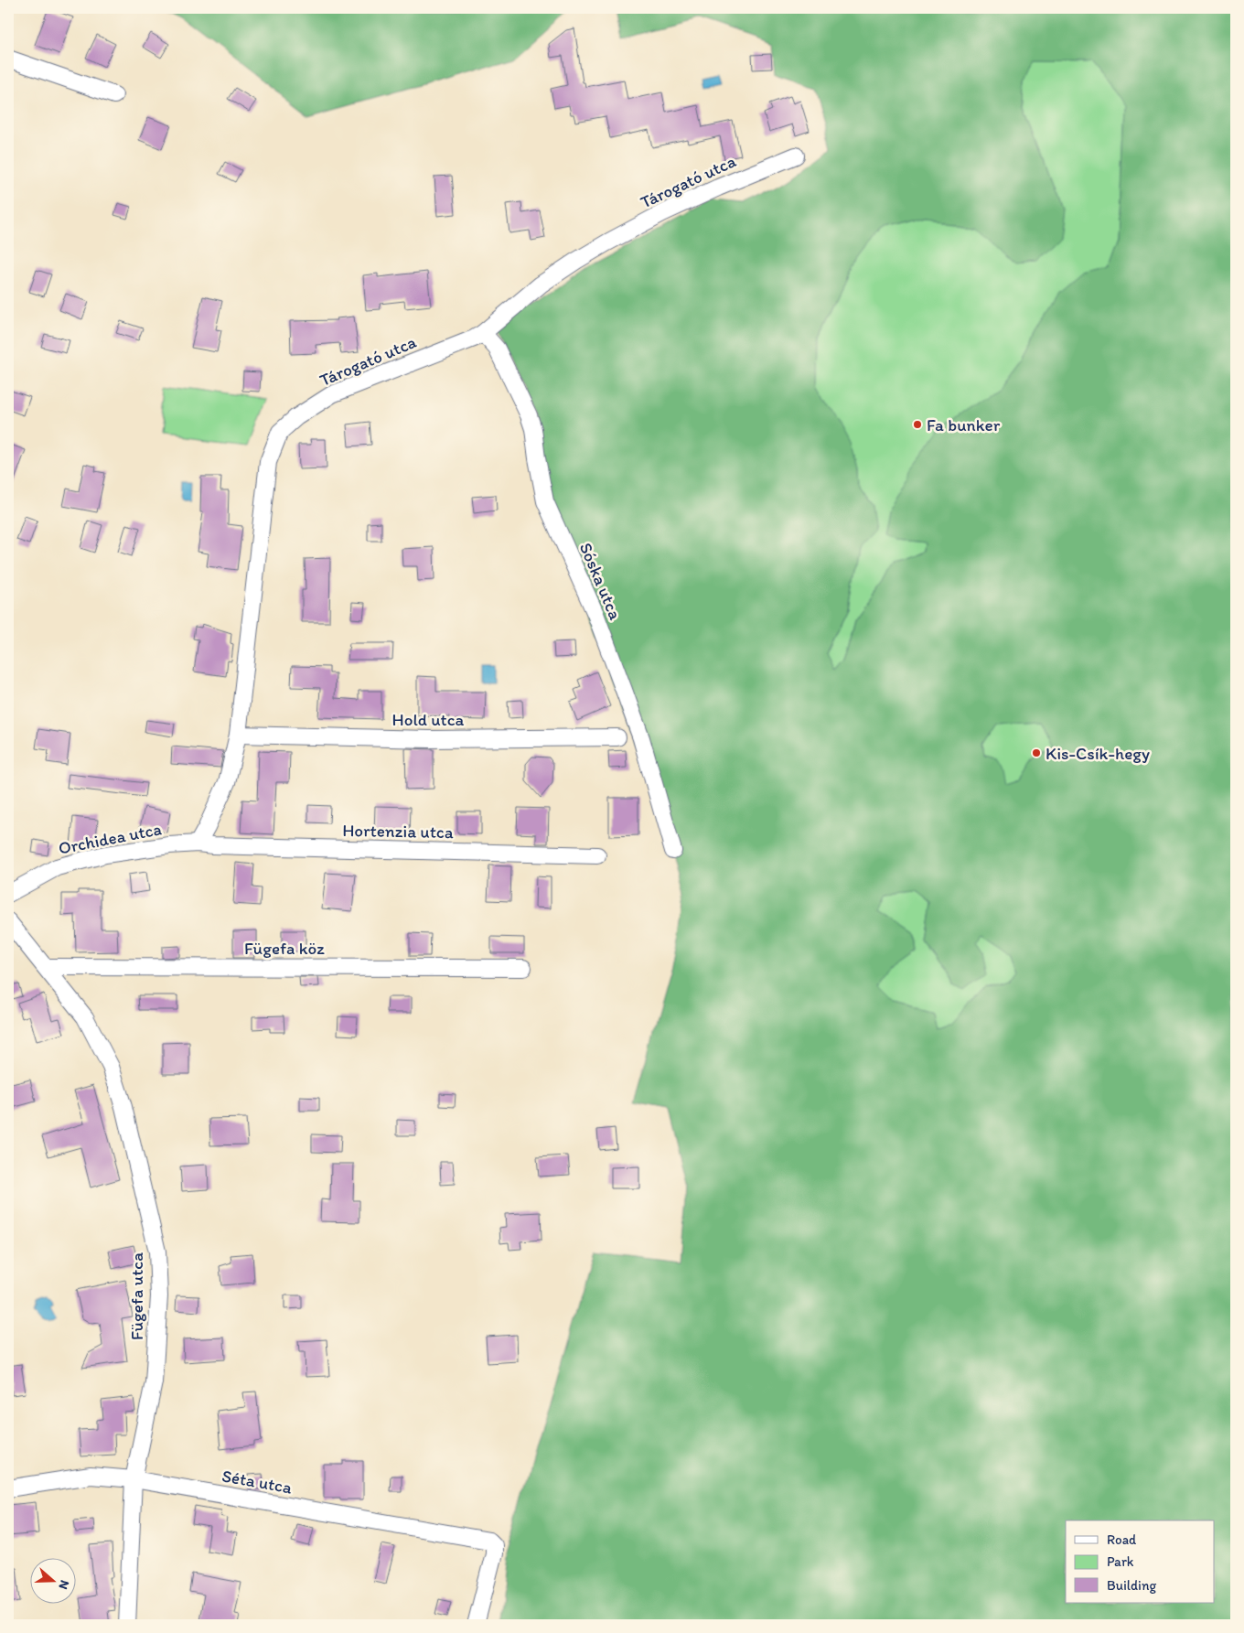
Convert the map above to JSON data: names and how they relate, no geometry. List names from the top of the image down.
{
  "streets": {
    "street": [
      "Tárogató utca",
      "Sóska utca",
      "Hold utca",
      "Hortenzia utca",
      "Orchidea utca",
      "Fügefa köz",
      "Fügefa utca",
      "Séta utca"
    ]
  },
  "crossings": [
    ["Tárogató utca", "Sóska utca"],
    ["Tárogató utca", "Hold utca"],
    ["Tárogató utca", "Hortenzia utca"],
    ["Tárogató utca", "Orchidea utca"],
    ["Hortenzia utca", "Orchidea utca"],
    ["Fügefa köz", "Fügefa utca"],
    ["Fügefa utca", "Séta utca"]
  ],
  "places": ["Fa bunker", "Kis-Csík-hegy"],
  "legend": ["Road", "Park", "Building"],
  "north": "right"
}
